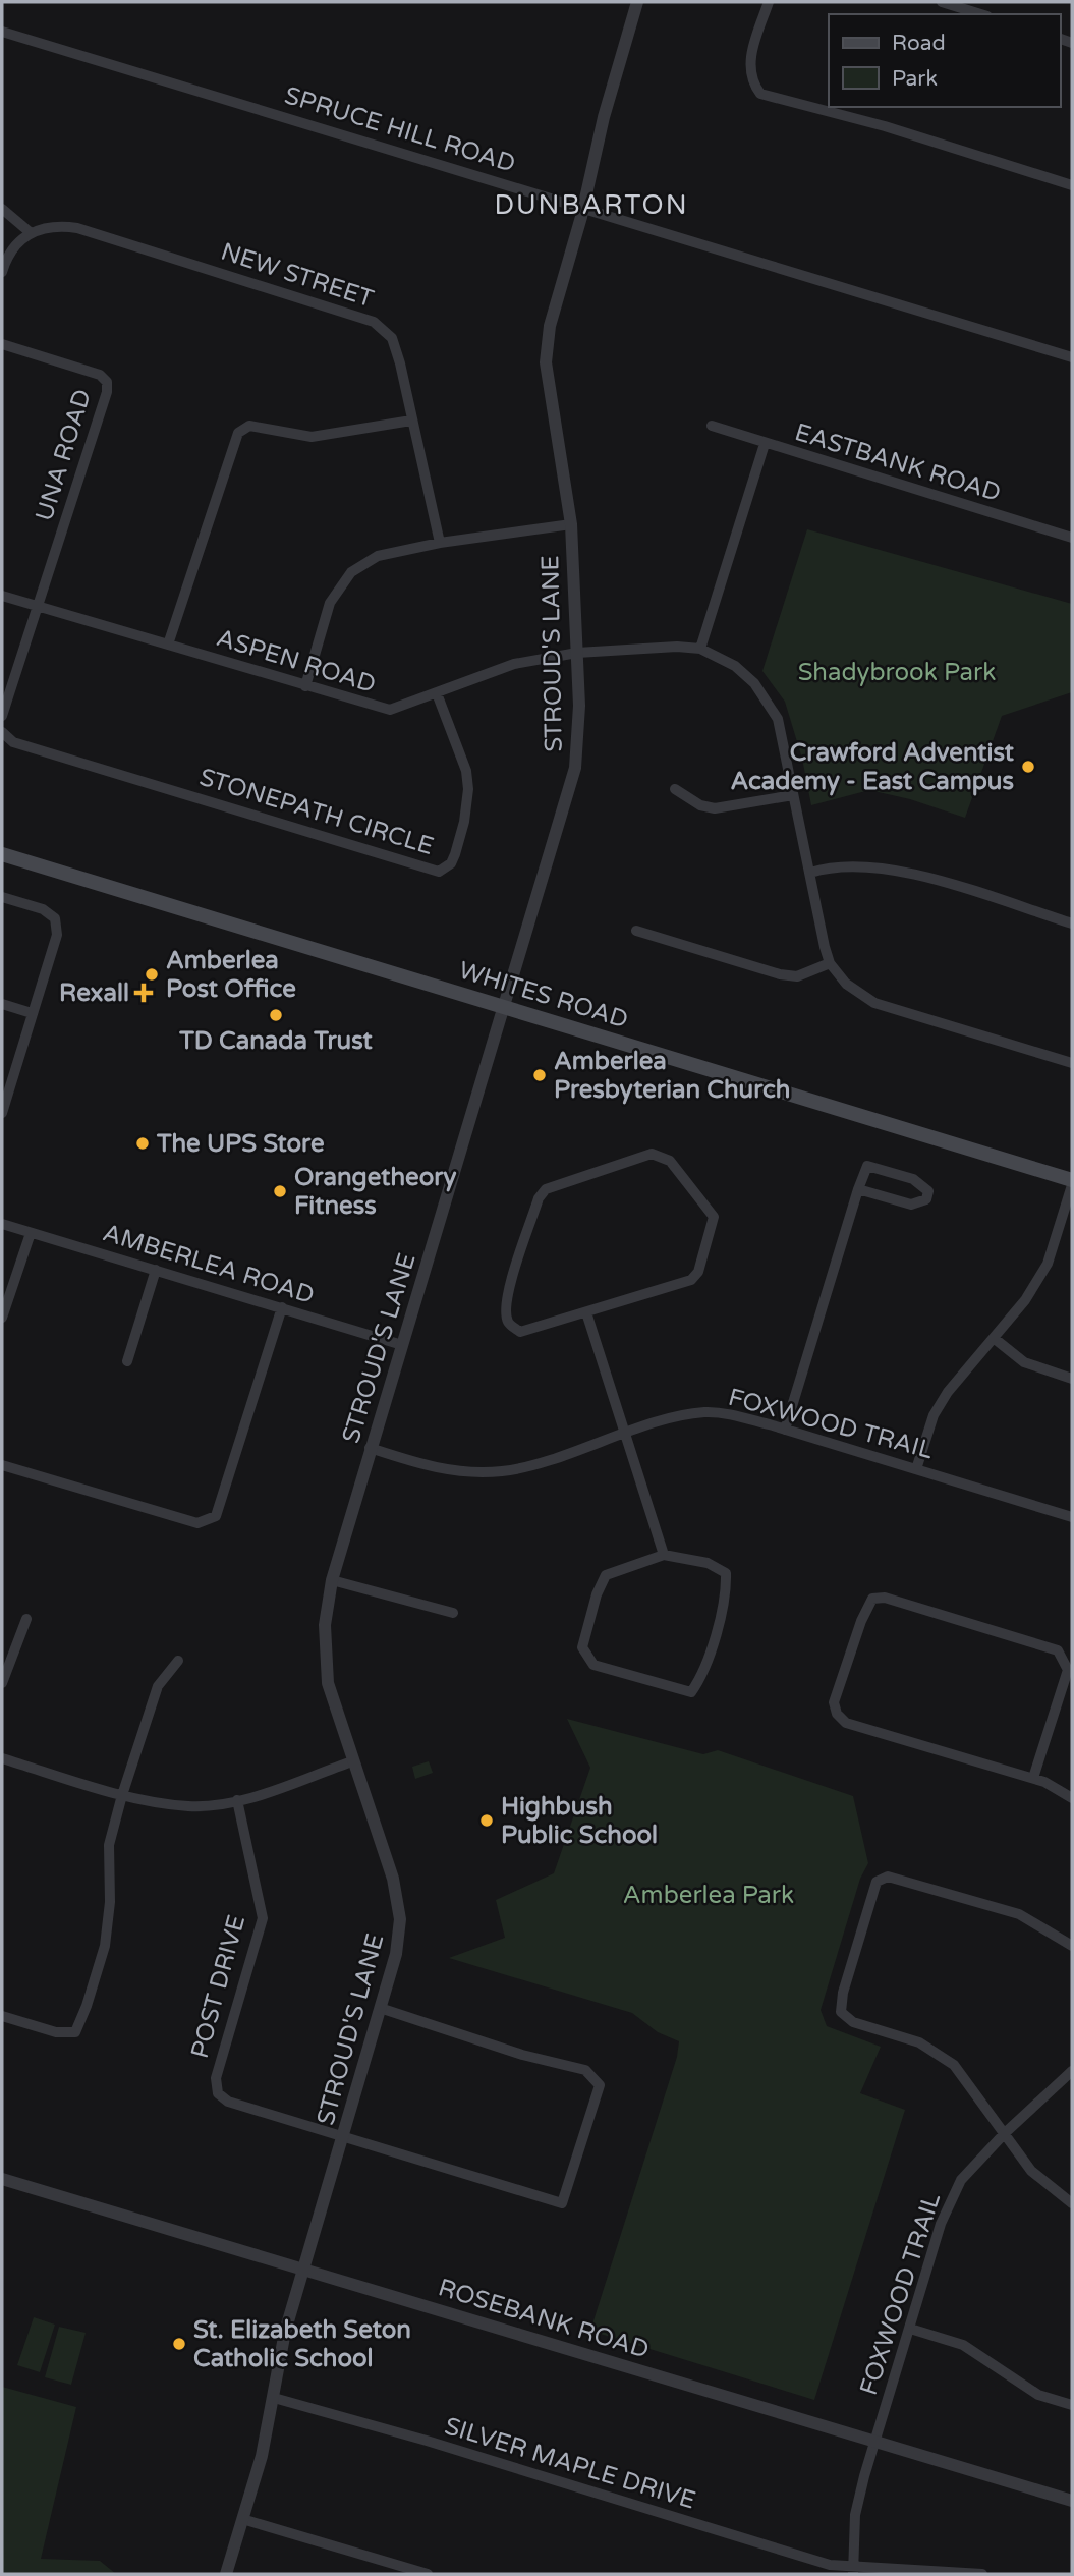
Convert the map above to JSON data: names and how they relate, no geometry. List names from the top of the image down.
{
  "streets": {
    "main road": ["WHITES ROAD"],
    "street": [
      "SPRUCE HILL ROAD",
      "NEW STREET",
      "UNA ROAD",
      "EASTBANK ROAD",
      "STROUD'S LANE",
      "ASPEN ROAD",
      "STONEPATH CIRCLE",
      "AMBERLEA ROAD",
      "FOXWOOD TRAIL",
      "POST DRIVE",
      "ROSEBANK ROAD",
      "SILVER MAPLE DRIVE"
    ]
  },
  "crossings": [
    ["SPRUCE HILL ROAD", "STROUD'S LANE"],
    ["UNA ROAD", "ASPEN ROAD"],
    ["STROUD'S LANE", "ASPEN ROAD"],
    ["STROUD'S LANE", "WHITES ROAD"],
    ["STROUD'S LANE", "AMBERLEA ROAD"],
    ["STROUD'S LANE", "FOXWOOD TRAIL"],
    ["STROUD'S LANE", "POST DRIVE"],
    ["STROUD'S LANE", "ROSEBANK ROAD"],
    ["STROUD'S LANE", "SILVER MAPLE DRIVE"],
    ["ASPEN ROAD", "STONEPATH CIRCLE"],
    ["FOXWOOD TRAIL", "ROSEBANK ROAD"],
    ["FOXWOOD TRAIL", "SILVER MAPLE DRIVE"]
  ],
  "districts": ["DUNBARTON"],
  "parks": ["Shadybrook Park", "Amberlea Park"],
  "places": {
    "other": [
      "Crawford Adventist Academy - East Campus",
      "Amberlea Post Office",
      "TD Canada Trust",
      "Amberlea Presbyterian Church",
      "The UPS Store",
      "Orangetheory Fitness",
      "Highbush Public School",
      "St. Elizabeth Seton Catholic School"
    ],
    "health": ["Rexall"]
  },
  "legend": ["Road", "Park"]
}
